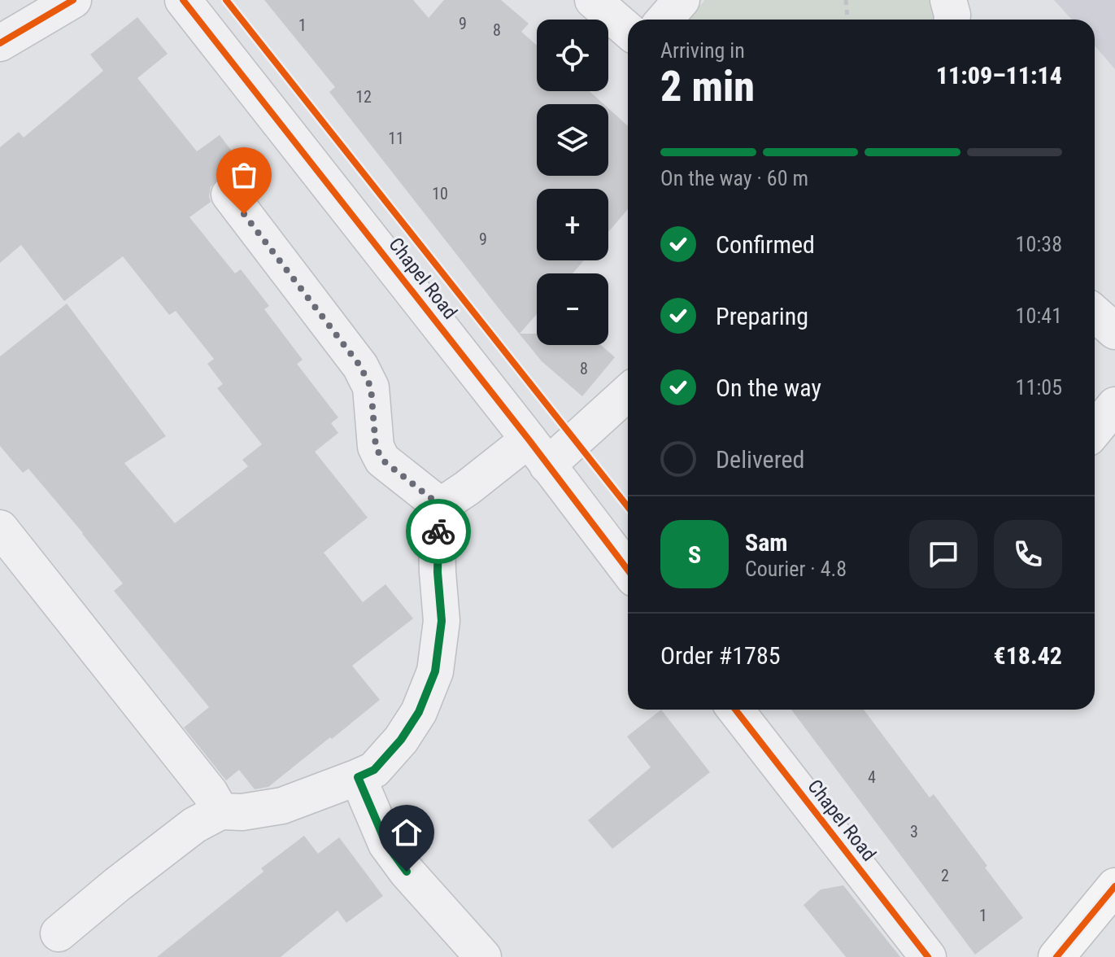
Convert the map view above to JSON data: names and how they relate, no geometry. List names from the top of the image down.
{
  "streets": {
    "street": ["Chapel Road"]
  },
  "house_numbers": [
    "9",
    "1",
    "8",
    "12",
    "11",
    "10",
    "9",
    "8",
    "4",
    "3",
    "2",
    "1"
  ],
  "page": {
    "map_buttons": ["+", "−"],
    "heading": ["2 min", "Arriving in", "11:09–11:14"],
    "panel": [
      "Sam",
      "Courier · 4.8",
      "Order #1785",
      "€18.42"
    ],
    "bar": "On the way · 60 m",
    "list": [
      ["Confirmed", "10:38"],
      ["Preparing", "10:41"],
      ["On the way", "11:05"],
      "Delivered"
    ],
    "round": "S"
  }
}
